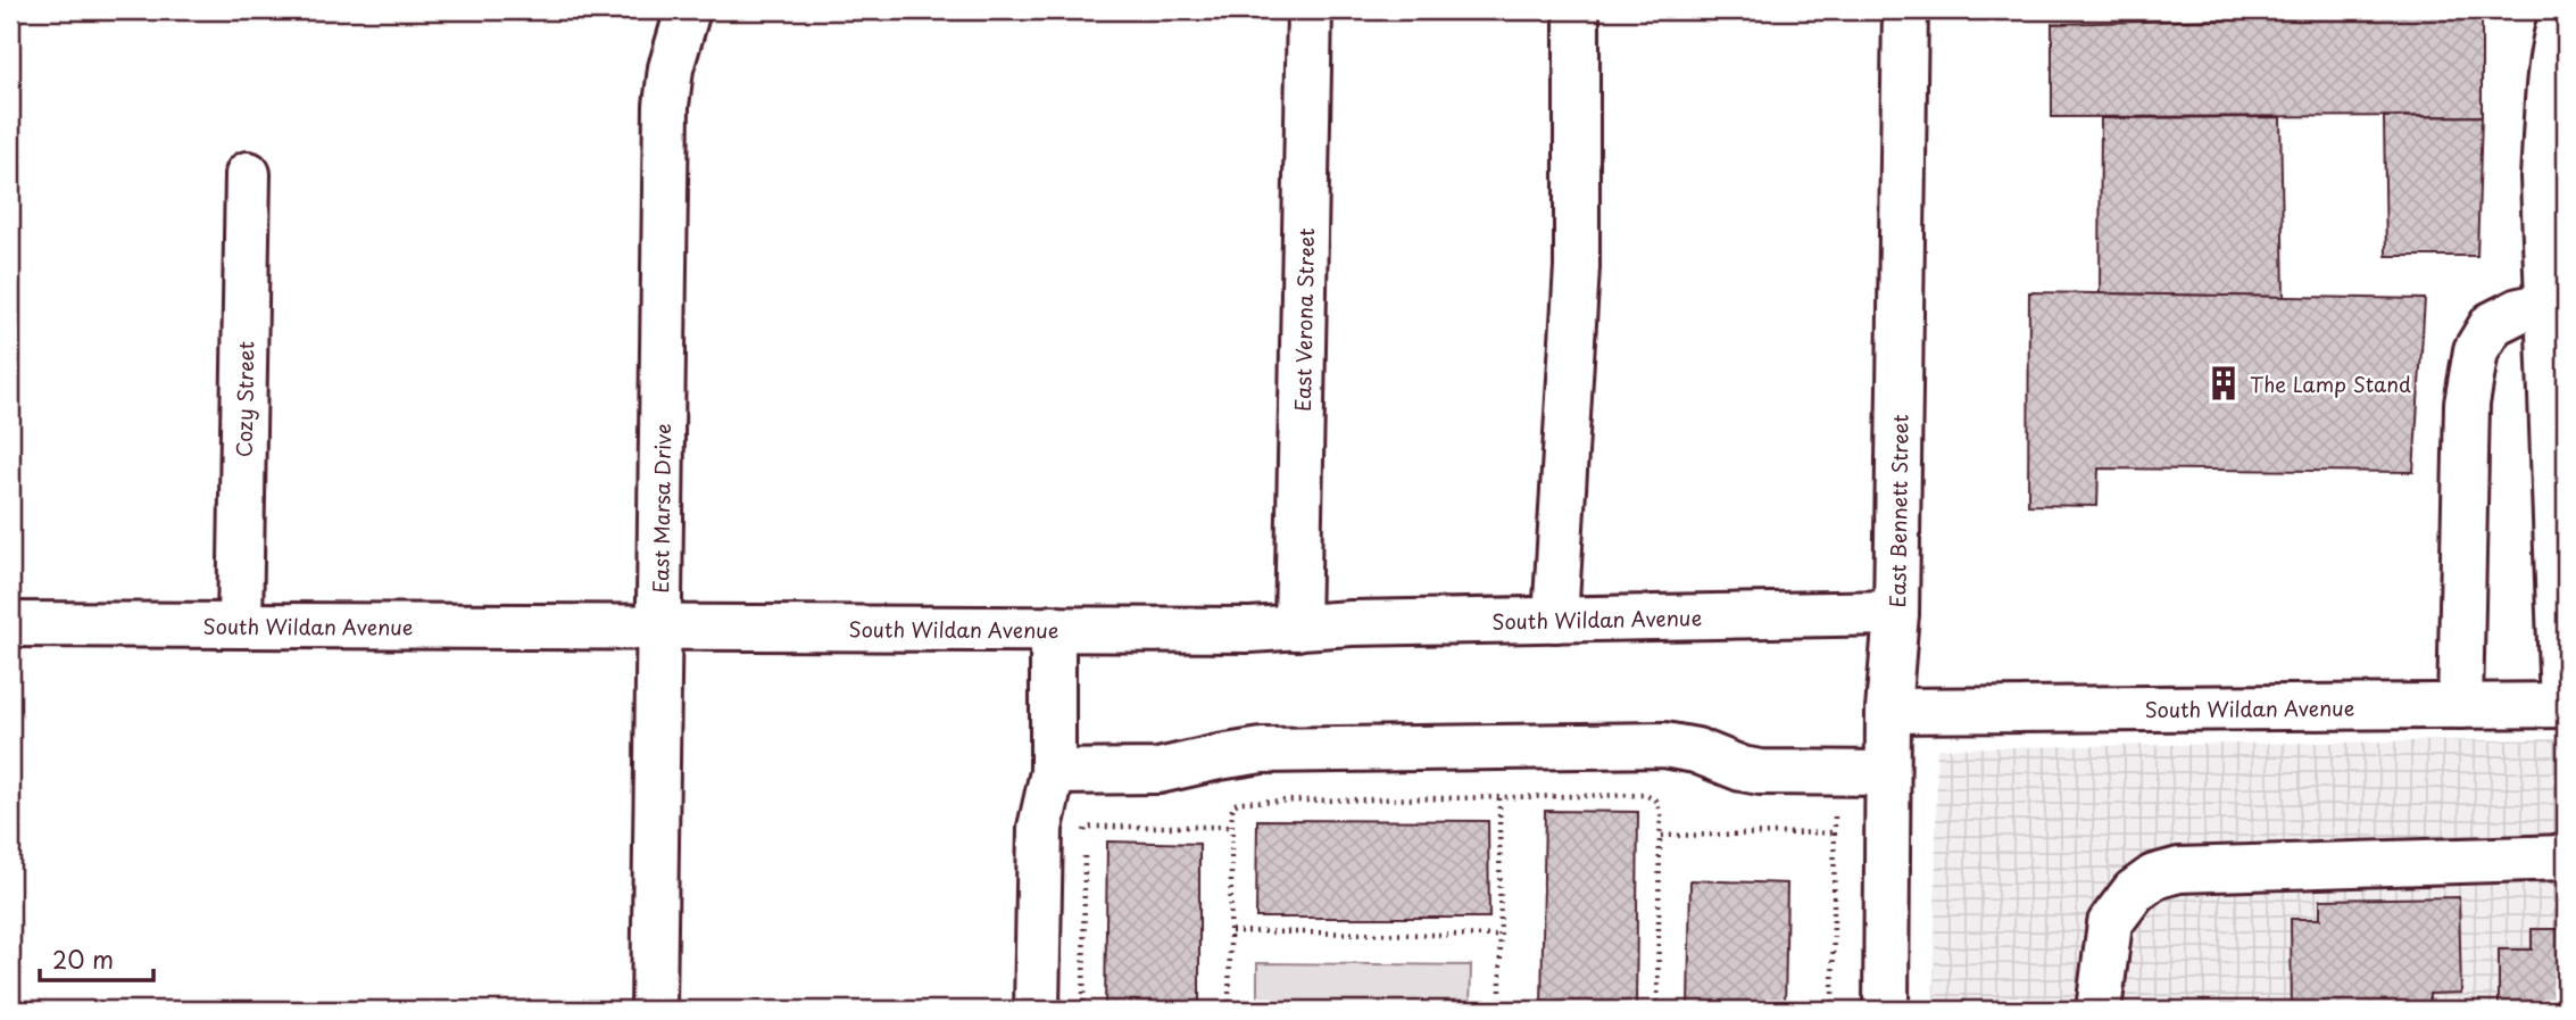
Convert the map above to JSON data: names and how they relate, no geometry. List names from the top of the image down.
{
  "streets": {
    "street": [
      "East Verona Street",
      "Cozy Street",
      "East Marsa Drive",
      "East Bennett Street",
      "South Wildan Avenue"
    ]
  },
  "crossings": [
    ["East Verona Street", "South Wildan Avenue"],
    ["Cozy Street", "South Wildan Avenue"],
    ["East Marsa Drive", "South Wildan Avenue"],
    ["East Bennett Street", "South Wildan Avenue"]
  ],
  "places": {
    "building": ["The Lamp Stand"]
  },
  "scale_bar": "20 m"
}
